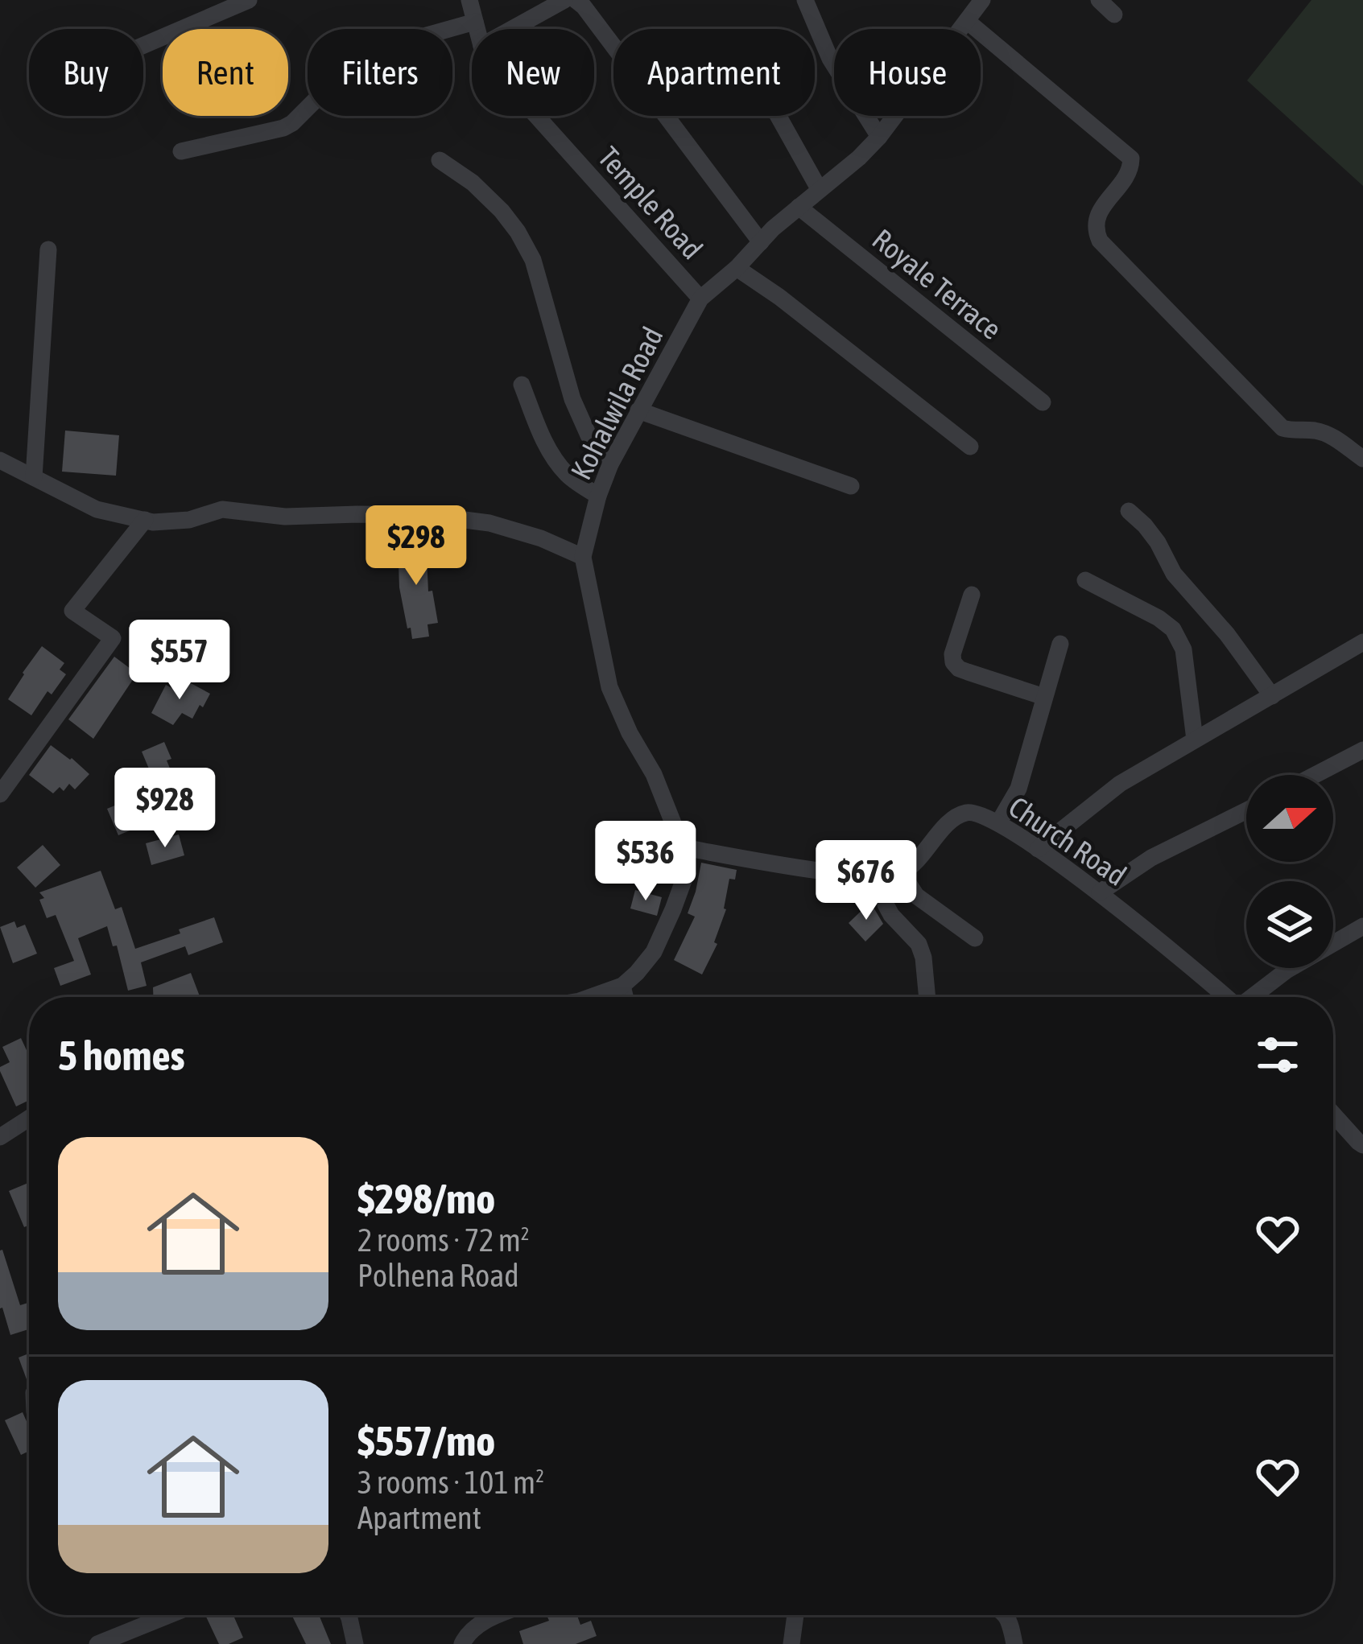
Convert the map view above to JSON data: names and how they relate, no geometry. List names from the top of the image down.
{
  "streets": {
    "street": [
      "Temple Road",
      "Royale Terrace",
      "Kohalwila Road",
      "Church Road"
    ]
  },
  "crossings": [
    ["Temple Road", "Kohalwila Road"],
    ["Royale Terrace", "Kohalwila Road"]
  ],
  "north": "right",
  "page": {
    "chip": [
      "Buy",
      "Rent",
      "Filters",
      "New",
      "Apartment",
      "House"
    ],
    "price": [
      "$298",
      "$557",
      "$928",
      "$536",
      "$676"
    ],
    "heading": "5 homes",
    "list": [
      {
        "name": "$298/mo",
        "note": "2 rooms · 72 m² · Polhena Road"
      },
      {
        "name": "$557/mo",
        "note": "3 rooms · 101 m² · Apartment"
      }
    ]
  }
}
